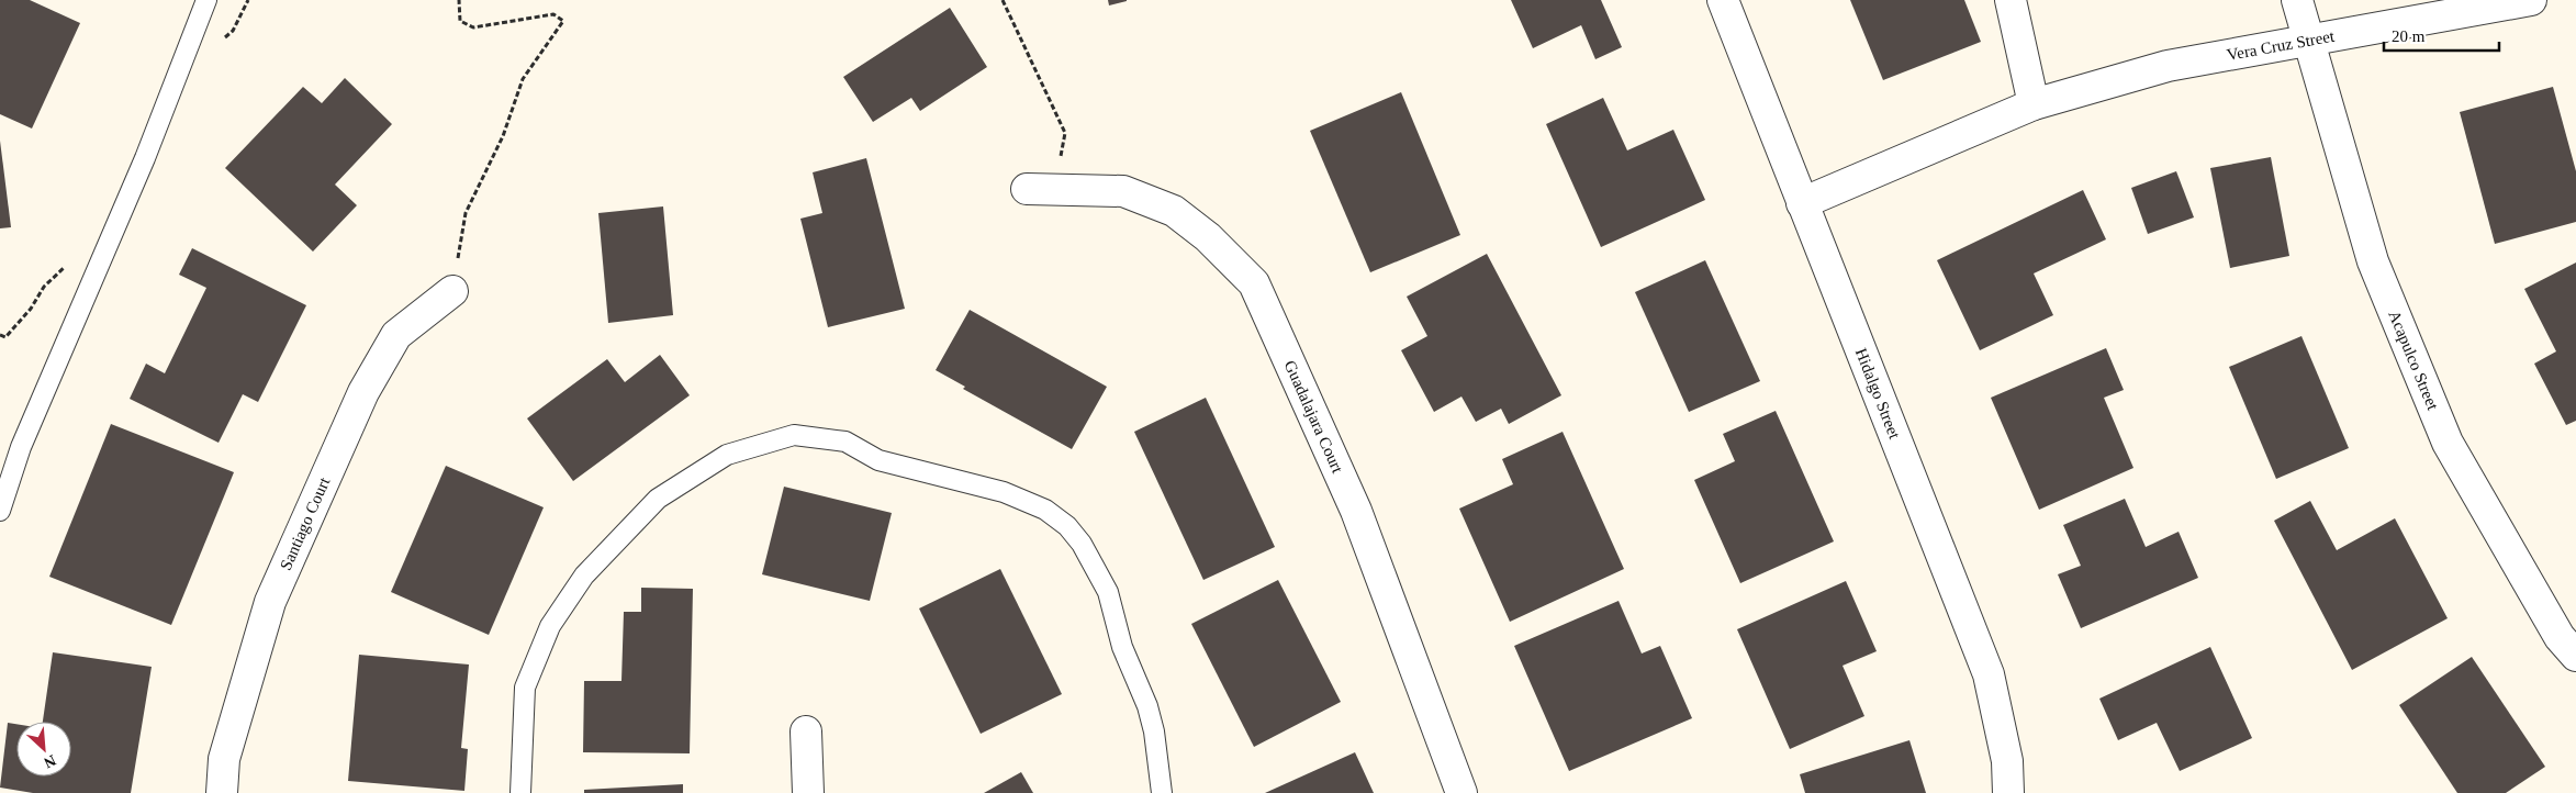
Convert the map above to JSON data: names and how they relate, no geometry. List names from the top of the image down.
{
  "streets": {
    "street": [
      "Vera Cruz Street",
      "Acapulco Street",
      "Hidalgo Street",
      "Guadalajara Court",
      "Santiago Court"
    ]
  },
  "crossings": [
    ["Vera Cruz Street", "Acapulco Street"],
    ["Vera Cruz Street", "Hidalgo Street"]
  ],
  "scale_bar": "20 m",
  "north": "bottom right"
}
